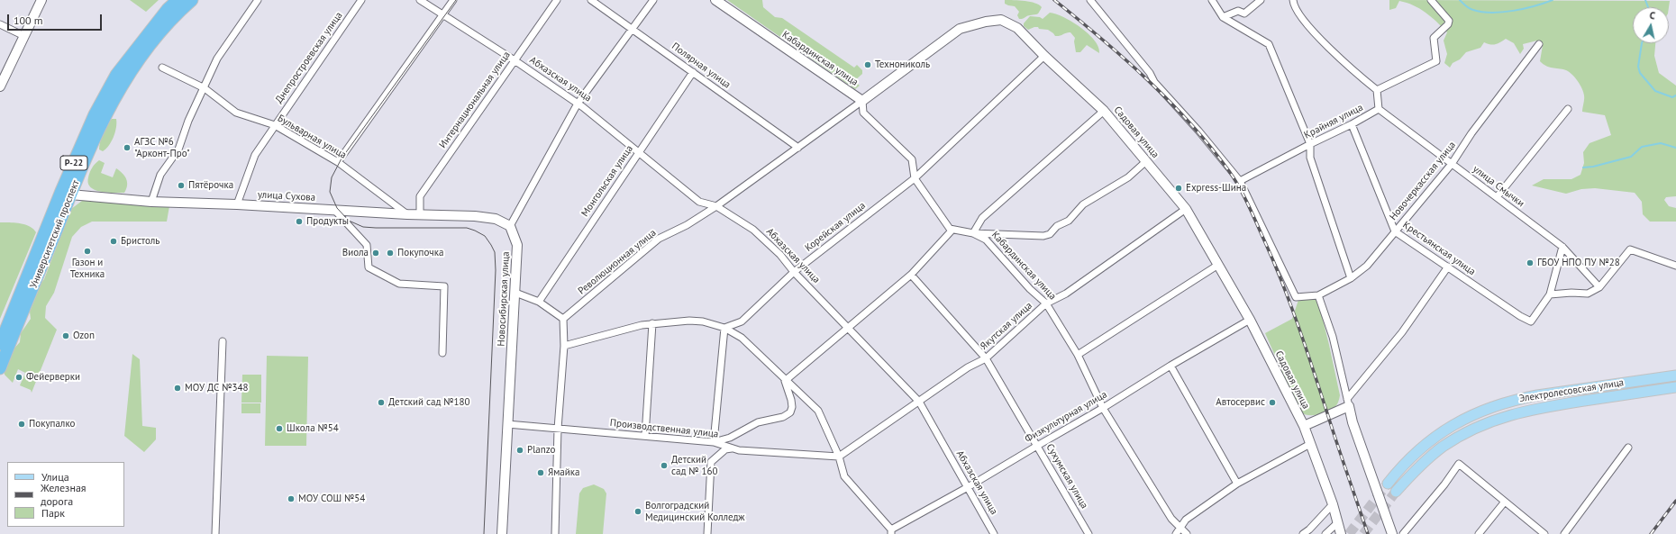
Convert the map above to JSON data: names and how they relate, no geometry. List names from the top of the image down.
{
  "streets": {
    "highway": ["Р-22", "Университетский проспект"],
    "main road": ["Электролесовская улица"],
    "street": [
      "Днепростроевская улица",
      "Кабардинская улица",
      "Полярная улица",
      "Абхазская улица",
      "Интернациональная улица",
      "Крайняя улица",
      "Садовая улица",
      "Бульварная улица",
      "Монгольская улица",
      "Новочеркасская улица",
      "улица Смычки",
      "улица Сухова",
      "Корейская улица",
      "Крестьянская улица",
      "Революционная улица",
      "Новосибирская улица",
      "Якутская улица",
      "Физкультурная улица",
      "Производственная улица",
      "Сухумская улица"
    ]
  },
  "crossings": [
    ["Днепростроевская улица", "Бульварная улица"],
    ["Днепростроевская улица", "улица Сухова"],
    ["Кабардинская улица", "Садовая улица"],
    ["Кабардинская улица", "Революционная улица"],
    ["Кабардинская улица", "Якутская улица"],
    ["Кабардинская улица", "Физкультурная улица"],
    ["Полярная улица", "Монгольская улица"],
    ["Полярная улица", "Революционная улица"],
    ["Абхазская улица", "Интернациональная улица"],
    ["Абхазская улица", "Монгольская улица"],
    ["Абхазская улица", "Корейская улица"],
    ["Абхазская улица", "Революционная улица"],
    ["Абхазская улица", "Якутская улица"],
    ["Абхазская улица", "Физкультурная улица"],
    ["Интернациональная улица", "улица Сухова"],
    ["Крайняя улица", "улица Смычки"],
    ["Крайняя улица", "Крестьянская улица"],
    ["Садовая улица", "Корейская улица"],
    ["Садовая улица", "Революционная улица"],
    ["Садовая улица", "Якутская улица"],
    ["Садовая улица", "Физкультурная улица"],
    ["Бульварная улица", "улица Сухова"],
    ["Новочеркасская улица", "улица Смычки"],
    ["Новочеркасская улица", "Крестьянская улица"],
    ["улица Сухова", "Университетский проспект"],
    ["улица Сухова", "Новосибирская улица"],
    ["Новосибирская улица", "Производственная улица"],
    ["Якутская улица", "Производственная улица"],
    ["Якутская улица", "Сухумская улица"],
    ["Физкультурная улица", "Сухумская улица"]
  ],
  "places": [
    "Технониколь",
    "АГЗС №6 \"Арконт-Про\"",
    "Пятёрочка",
    "Express-Шина",
    "Продукты",
    "Бристоль",
    "Газон и Техника",
    "Виола",
    "Покупочка",
    "ГБОУ НПО ПУ №28",
    "Ozon",
    "Фейерверки",
    "МОУ ДС №348",
    "Детский сад №180",
    "Автосервис",
    "Покупалко",
    "Школа №54",
    "Planzo",
    "Детский сад № 160",
    "Ямайка",
    "МОУ СОШ №54",
    "Волгоградский Медицинский Колледж"
  ],
  "legend": ["Улица", "Железная дорога", "Парк"],
  "scale_bar": "100 m",
  "north": "top"
}
